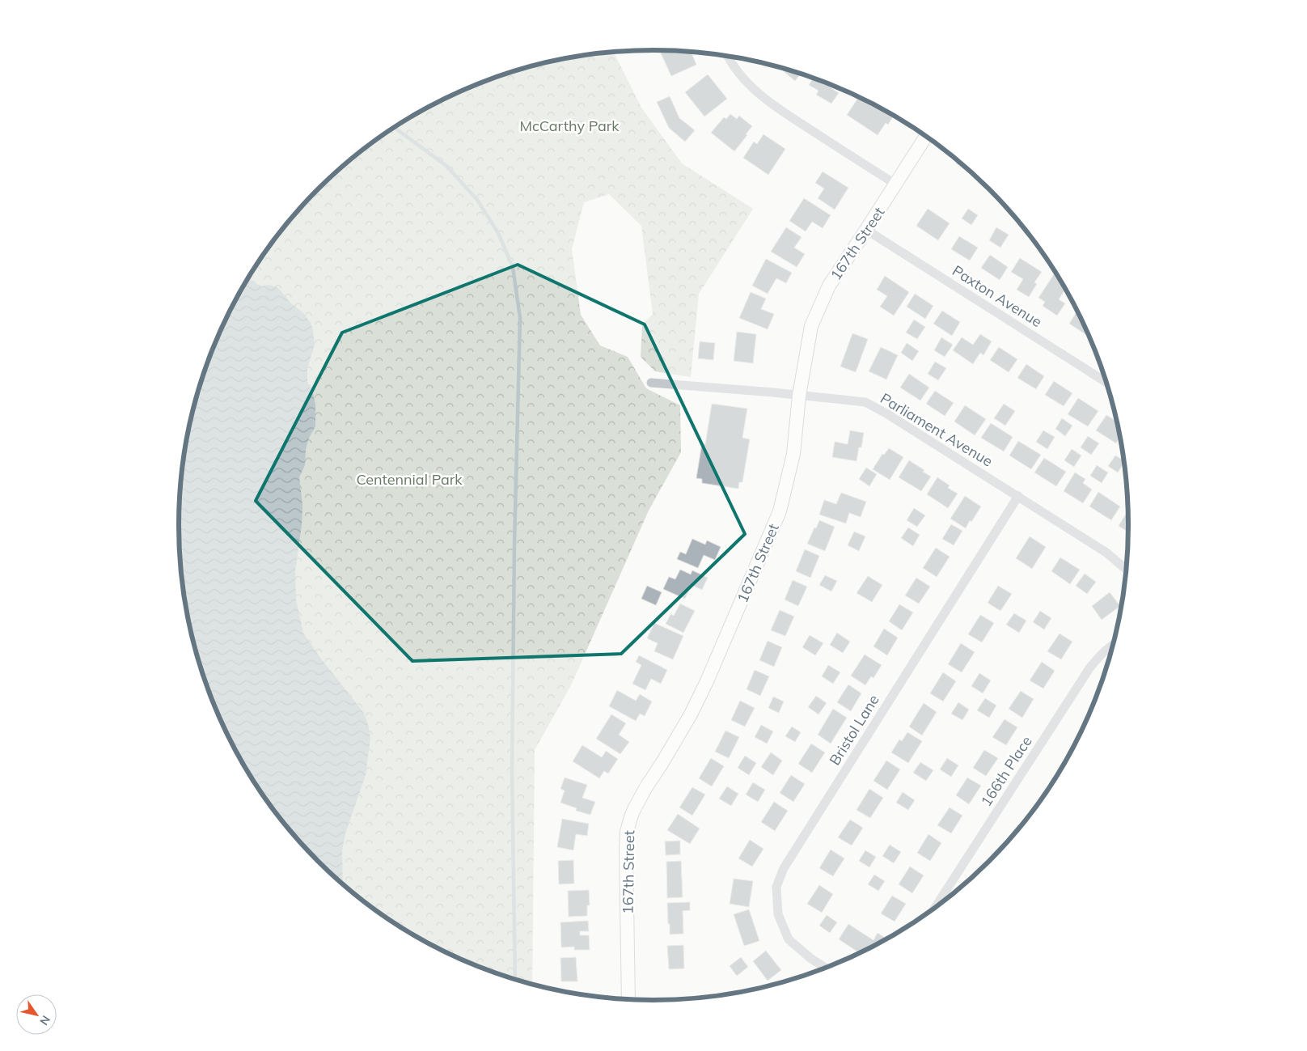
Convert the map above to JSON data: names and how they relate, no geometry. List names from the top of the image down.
{
  "streets": {
    "street": [
      "167th Street",
      "Paxton Avenue",
      "Parliament Avenue",
      "Bristol Lane",
      "166th Place"
    ]
  },
  "crossings": [
    ["167th Street", "Paxton Avenue"],
    ["167th Street", "Parliament Avenue"],
    ["Parliament Avenue", "Bristol Lane"]
  ],
  "parks": ["McCarthy Park", "Centennial Park"],
  "north": "bottom right"
}
